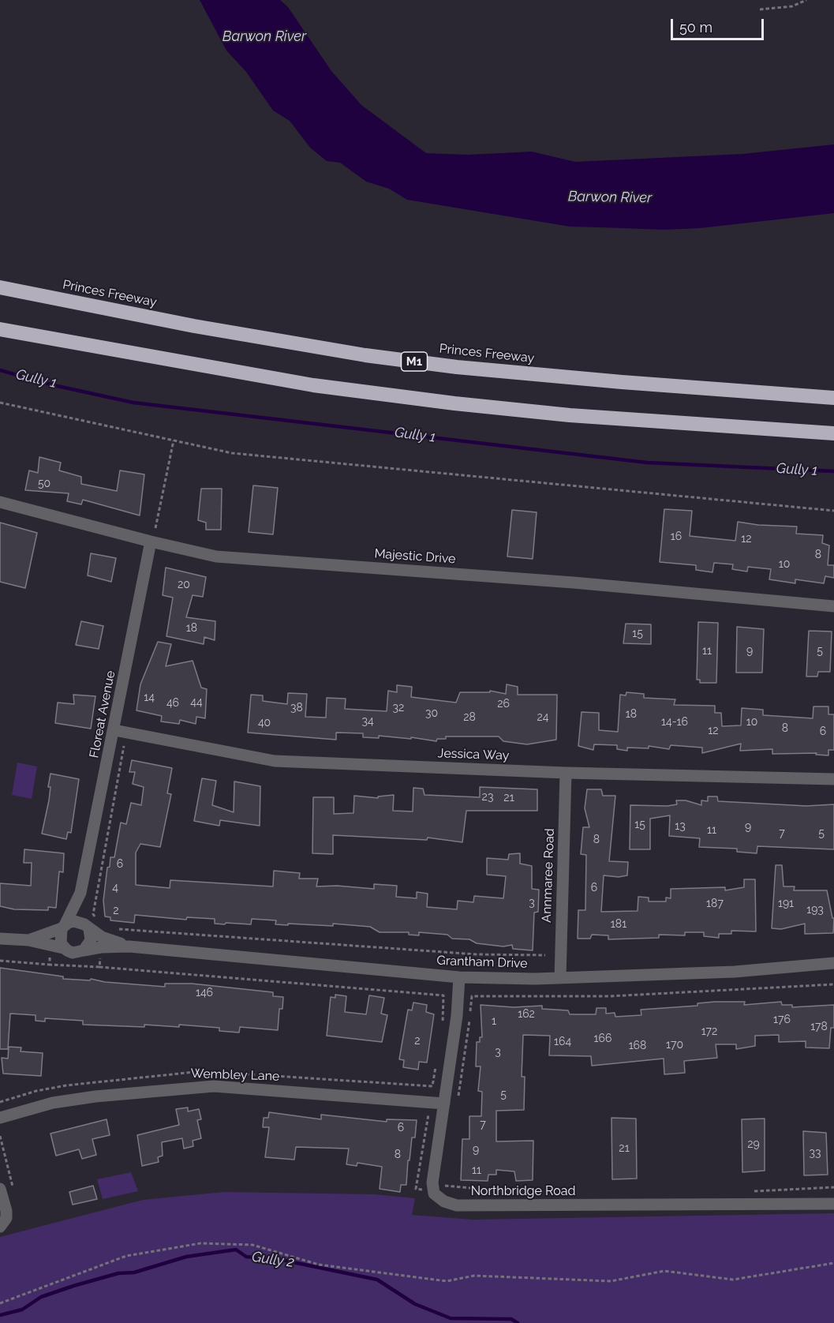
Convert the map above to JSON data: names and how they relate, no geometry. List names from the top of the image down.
{
  "streets": {
    "highway": ["Princes Freeway", "M1"],
    "street": [
      "Majestic Drive",
      "Floreat Avenue",
      "Jessica Way",
      "Annmaree Road",
      "Grantham Drive",
      "Wembley Lane",
      "Northbridge Road"
    ]
  },
  "crossings": [
    ["Majestic Drive", "Floreat Avenue"],
    ["Floreat Avenue", "Jessica Way"],
    ["Floreat Avenue", "Grantham Drive"],
    ["Jessica Way", "Annmaree Road"],
    ["Annmaree Road", "Grantham Drive"],
    ["Grantham Drive", "Northbridge Road"],
    ["Wembley Lane", "Northbridge Road"]
  ],
  "water": ["Barwon River", "Gully 1", "Gully 2"],
  "house_numbers": [
    "50",
    "16",
    "12",
    "8",
    "10",
    "20",
    "18",
    "15",
    "11",
    "9",
    "5",
    "14",
    "44",
    "46",
    "26",
    "38",
    "32",
    "30",
    "18",
    "28",
    "24",
    "34",
    "14-16",
    "10",
    "40",
    "8",
    "12",
    "6",
    "23",
    "21",
    "15",
    "13",
    "9",
    "11",
    "7",
    "5",
    "8",
    "6",
    "4",
    "6",
    "3",
    "187",
    "191",
    "193",
    "2",
    "181",
    "146",
    "162",
    "176",
    "1",
    "178",
    "172",
    "166",
    "2",
    "164",
    "170",
    "168",
    "3",
    "5",
    "7",
    "6",
    "29",
    "21",
    "9",
    "33",
    "8",
    "11"
  ],
  "scale_bar": "50 m"
}
